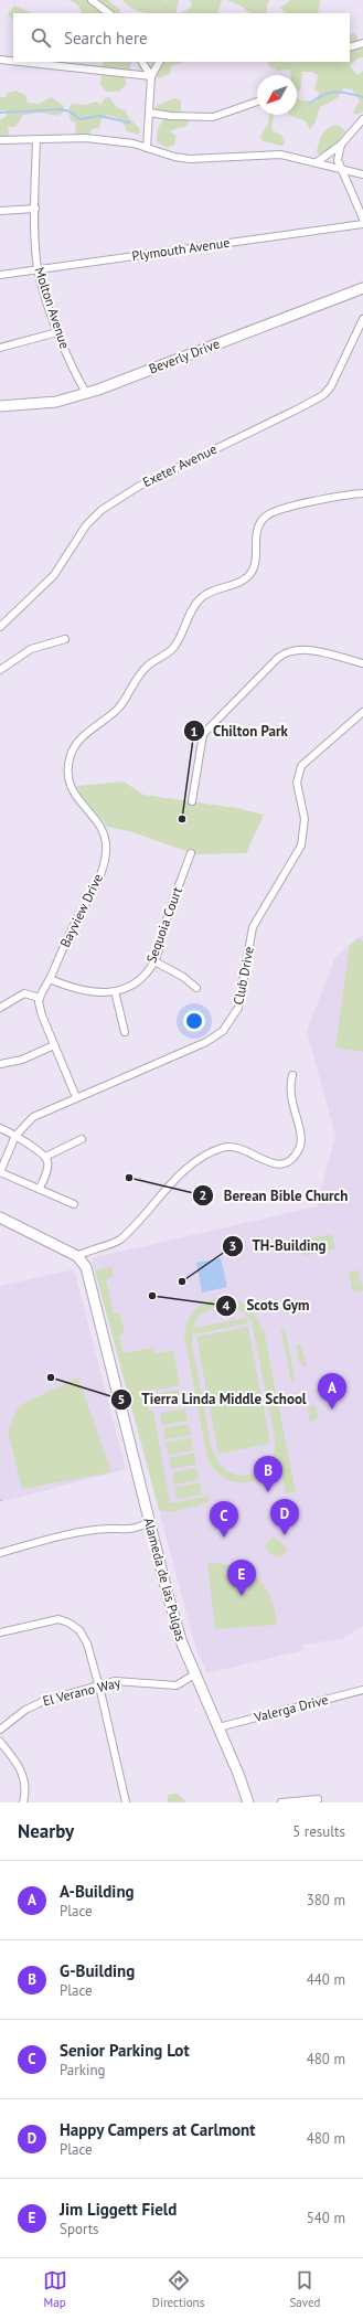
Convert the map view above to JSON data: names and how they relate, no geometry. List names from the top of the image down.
{
  "streets": {
    "main road": ["Beverly Drive", "Alameda de las Pulgas"],
    "street": [
      "Plymouth Avenue",
      "Molton Avenue",
      "Exeter Avenue",
      "Bayview Drive",
      "Sequoia Court",
      "Club Drive",
      "El Verano Way",
      "Valerga Drive"
    ]
  },
  "crossings": [
    ["Plymouth Avenue", "Molton Avenue"],
    ["Molton Avenue", "Beverly Drive"],
    ["Bayview Drive", "Sequoia Court"],
    ["Alameda de las Pulgas", "El Verano Way"],
    ["Alameda de las Pulgas", "Valerga Drive"]
  ],
  "places": [
    "Chilton Park",
    "Berean Bible Church",
    "TH-Building",
    "Scots Gym",
    "Tierra Linda Middle School"
  ],
  "north": "bottom left",
  "page": {
    "search": "Search here",
    "pins": [
      "A",
      "B",
      "D",
      "C",
      "E"
    ],
    "heading": ["Nearby", "5 results"],
    "list": [
      {
        "mark": "A",
        "name": "A-Building",
        "note": "Place",
        "value": "380 m"
      },
      {
        "mark": "B",
        "name": "G-Building",
        "note": "Place",
        "value": "440 m"
      },
      {
        "mark": "C",
        "name": "Senior Parking Lot",
        "note": "Parking",
        "value": "480 m"
      },
      {
        "mark": "D",
        "name": "Happy Campers at Carlmont",
        "note": "Place",
        "value": "480 m"
      },
      {
        "mark": "E",
        "name": "Jim Liggett Field",
        "note": "Sports",
        "value": "540 m"
      }
    ],
    "nav": ["Map", "Directions", "Saved"]
  }
}
